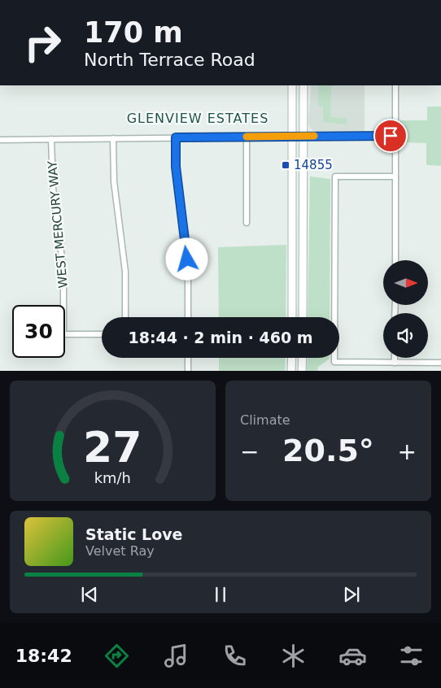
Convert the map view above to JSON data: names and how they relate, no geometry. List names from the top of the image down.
{
  "streets": {
    "street": ["WEST MERCURY WAY"]
  },
  "districts": ["GLENVIEW ESTATES"],
  "places": {
    "transit": ["14855"]
  },
  "north": "right",
  "page": {
    "turn": ["170 m", "North Terrace Road"],
    "limit": "30",
    "trip": "18:44 · 2 min · 460 m",
    "tile": "Climate",
    "heat": ["−", "20.5°", "+"],
    "song": ["Static Love", "Velvet Ray"],
    "tabs": "18:42",
    "gauge": ["27", "km/h"]
  }
}
